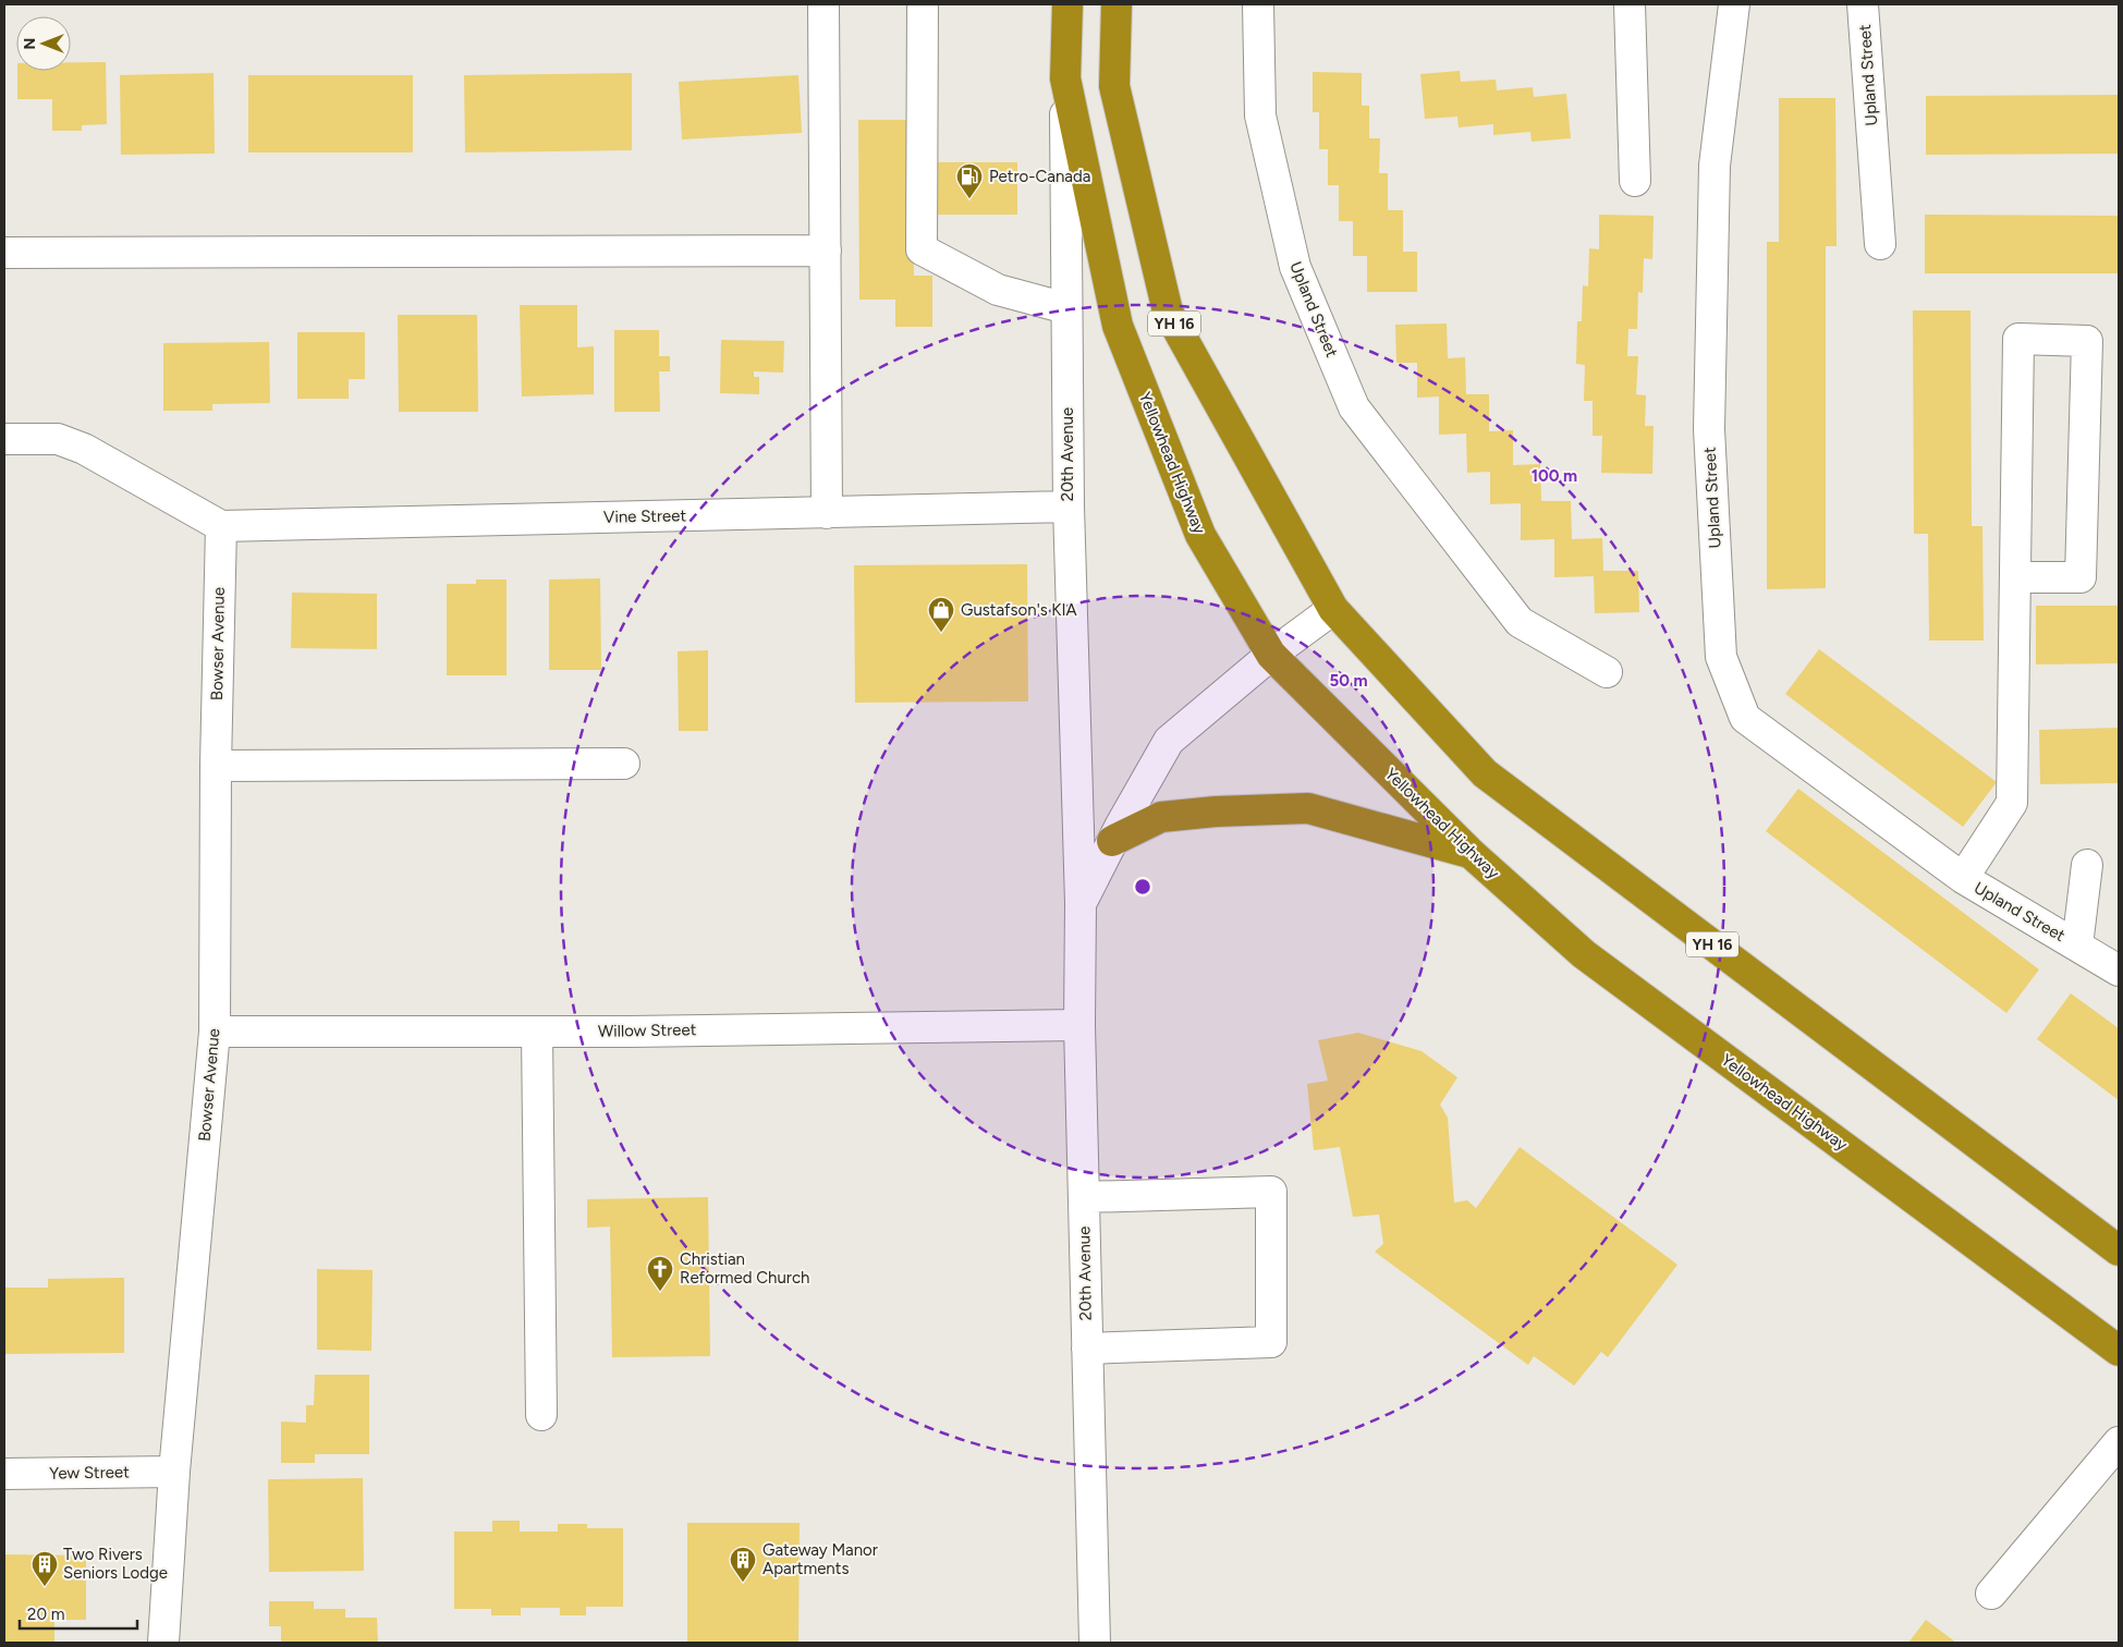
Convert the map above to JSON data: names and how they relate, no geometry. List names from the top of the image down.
{
  "streets": {
    "highway": ["YH 16", "20th Avenue", "Yellowhead Highway"],
    "street": [
      "Upland Street",
      "Vine Street",
      "Bowser Avenue",
      "Willow Street",
      "Yew Street"
    ]
  },
  "crossings": [
    ["YH 16", "20th Avenue"],
    ["20th Avenue", "Yellowhead Highway"],
    ["20th Avenue", "Vine Street"],
    ["20th Avenue", "Willow Street"],
    ["Vine Street", "Bowser Avenue"],
    ["Bowser Avenue", "Willow Street"],
    ["Bowser Avenue", "Yew Street"]
  ],
  "places": {
    "fuel station": ["Petro-Canada"],
    "shop": ["Gustafson's KIA"],
    "church": ["Christian Reformed Church"],
    "building": ["Gateway Manor Apartments", "Two Rivers Seniors Lodge"]
  },
  "scale_bar": "20 m",
  "north": "left",
  "rings": ["100 m", "50 m"]
}
